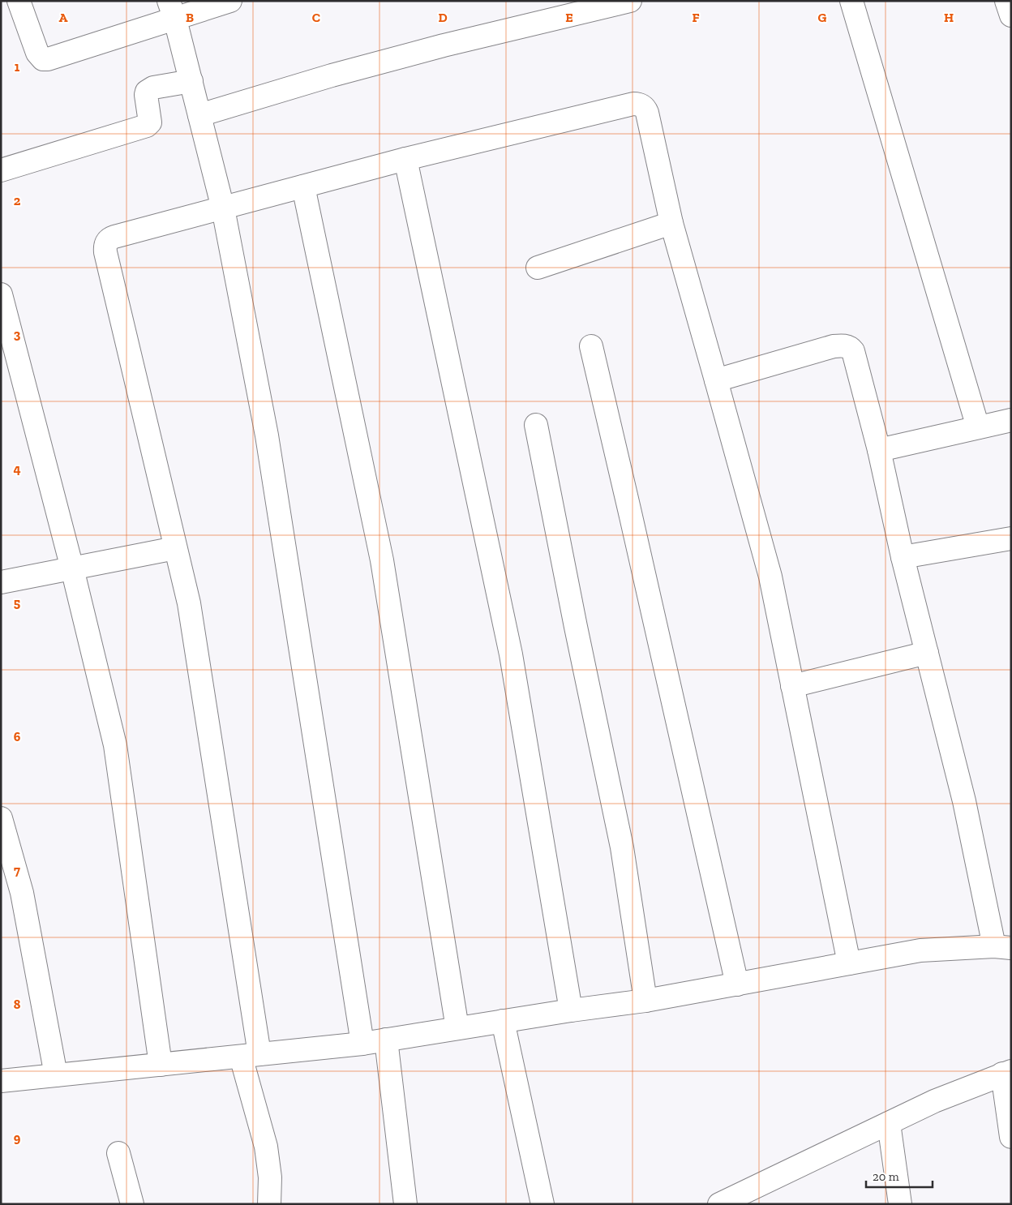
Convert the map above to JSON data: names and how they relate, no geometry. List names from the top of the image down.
{
  "scale_bar": "20 m",
  "grid": {
    "columns": [
      "A",
      "B",
      "C",
      "D",
      "E",
      "F",
      "G",
      "H"
    ],
    "rows": [
      "1",
      "2",
      "3",
      "4",
      "5",
      "6",
      "7",
      "8",
      "9"
    ]
  }
}
